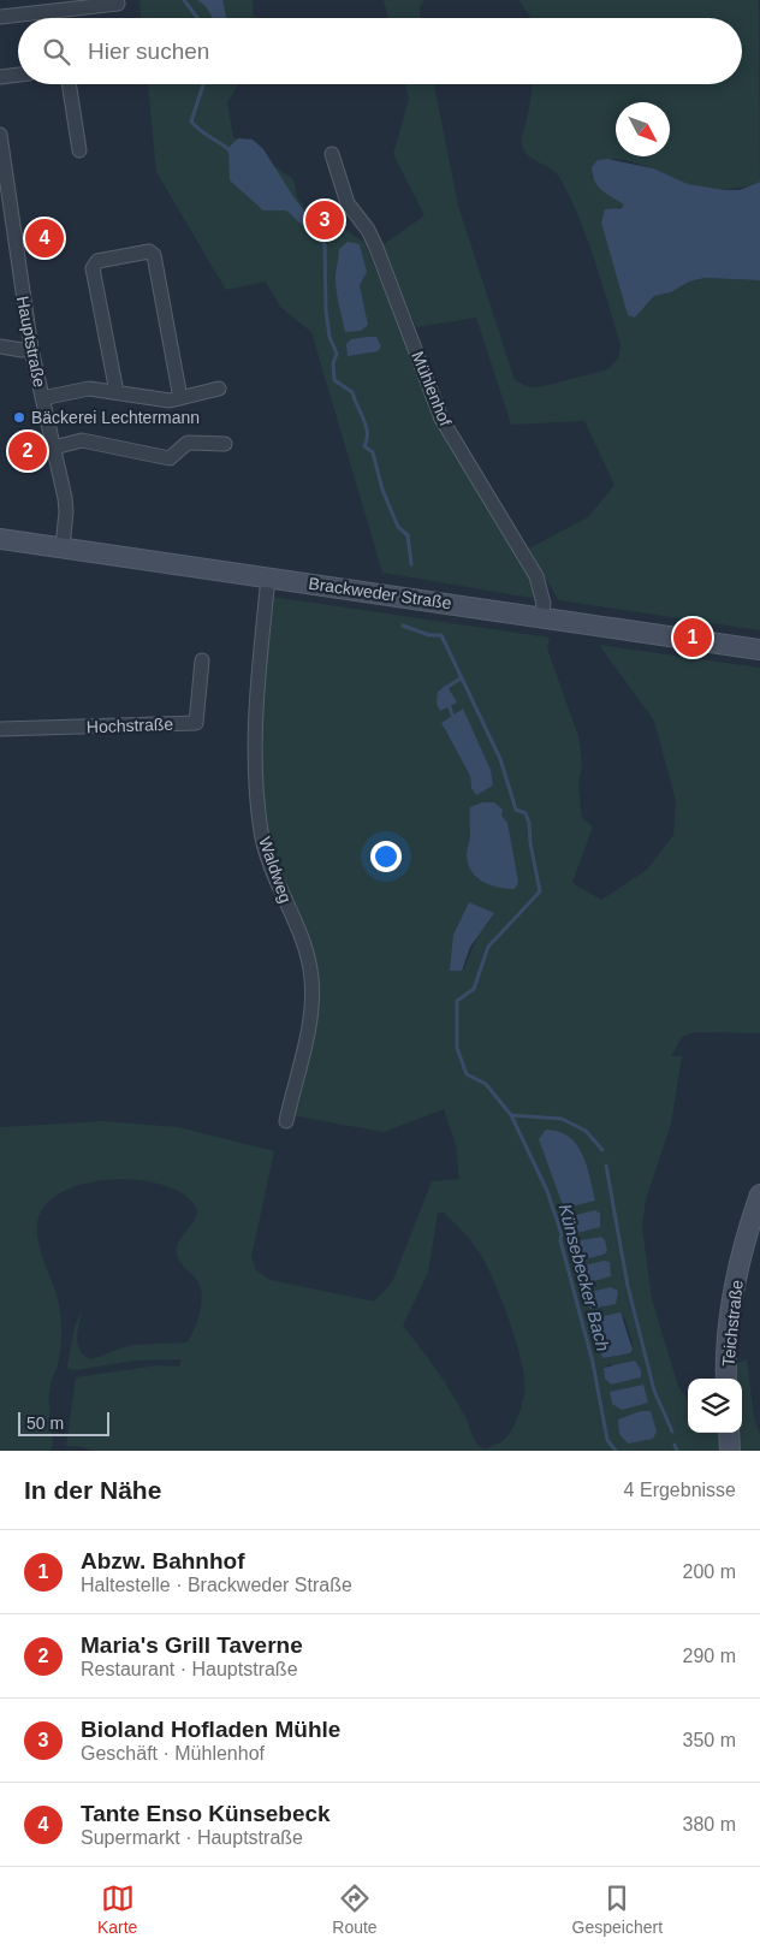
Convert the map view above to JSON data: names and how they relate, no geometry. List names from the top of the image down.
{
  "streets": {
    "street": [
      "Hauptstraße",
      "Mühlenhof",
      "Brackweder Straße",
      "Hochstraße",
      "Waldweg",
      "Teichstraße"
    ]
  },
  "crossings": [
    ["Hauptstraße", "Brackweder Straße"],
    ["Mühlenhof", "Brackweder Straße"],
    ["Brackweder Straße", "Waldweg"]
  ],
  "water": ["Künsebecker Bach"],
  "places": ["Bäckerei Lechtermann"],
  "scale_bar": "50 m",
  "north": "bottom right",
  "page": {
    "search": "Hier suchen",
    "pins": [
      "3",
      "4",
      "2",
      "1"
    ],
    "scale": "50 m",
    "heading": ["In der Nähe", "4 Ergebnisse"],
    "list": [
      {
        "mark": "1",
        "name": "Abzw. Bahnhof",
        "note": "Haltestelle · Brackweder Straße",
        "value": "200 m"
      },
      {
        "mark": "2",
        "name": "Maria's Grill Taverne",
        "note": "Restaurant · Hauptstraße",
        "value": "290 m"
      },
      {
        "mark": "3",
        "name": "Bioland Hofladen Mühle",
        "note": "Geschäft · Mühlenhof",
        "value": "350 m"
      },
      {
        "mark": "4",
        "name": "Tante Enso Künsebeck",
        "note": "Supermarkt · Hauptstraße",
        "value": "380 m"
      }
    ],
    "nav": ["Karte", "Route", "Gespeichert"]
  }
}
